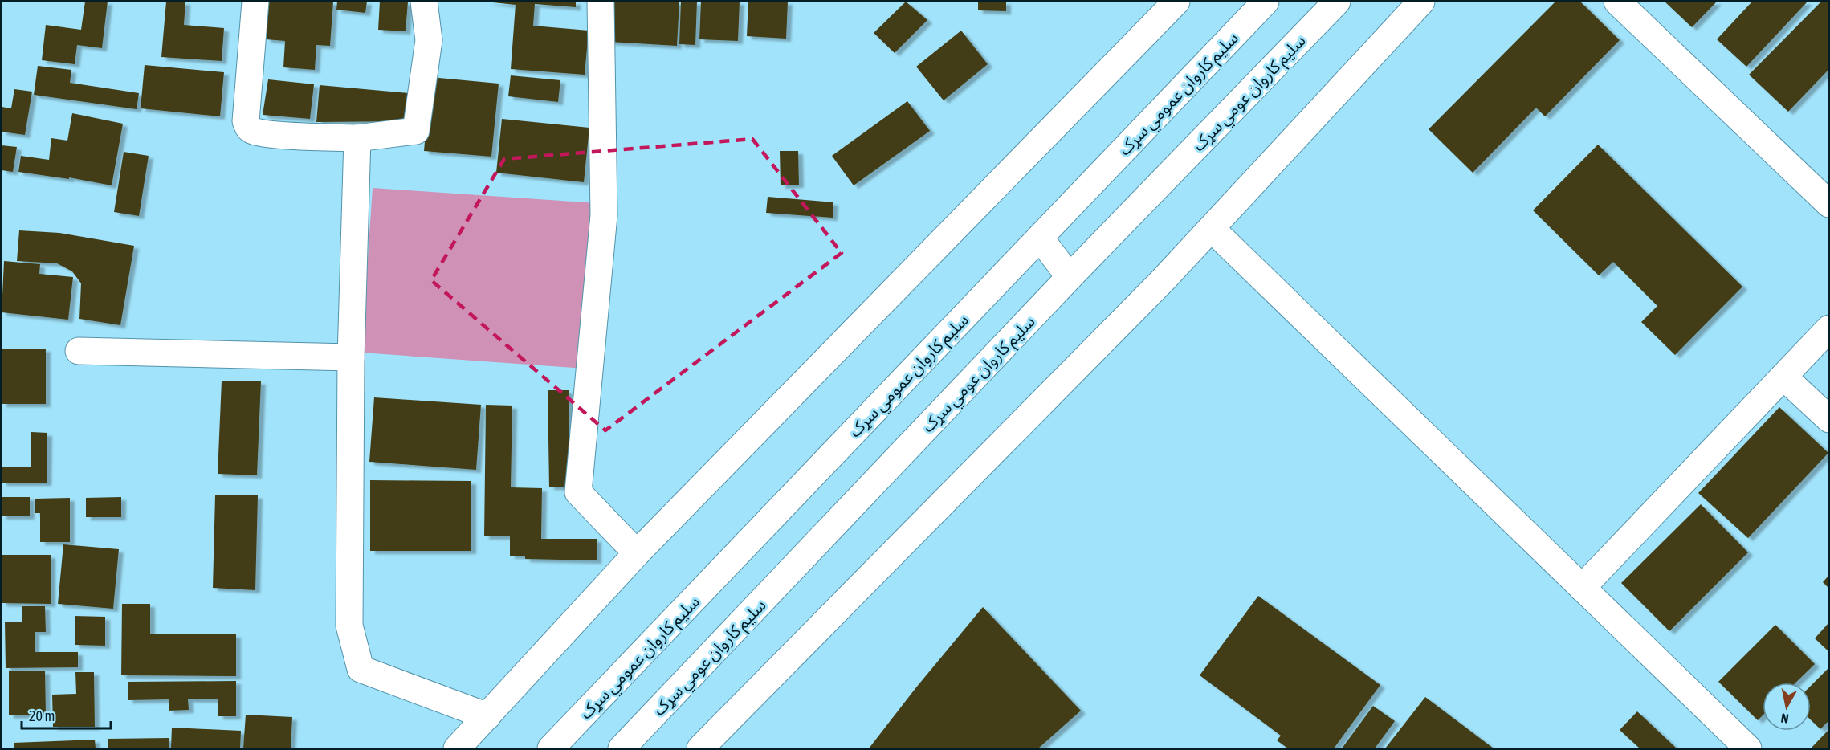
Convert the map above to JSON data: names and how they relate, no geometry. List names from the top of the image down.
{
  "streets": {
    "street": ["سلیم کاروان عومي سړک", "سلیم کاروان عمومي سړک"]
  },
  "scale_bar": "20 m",
  "north": "bottom"
}
